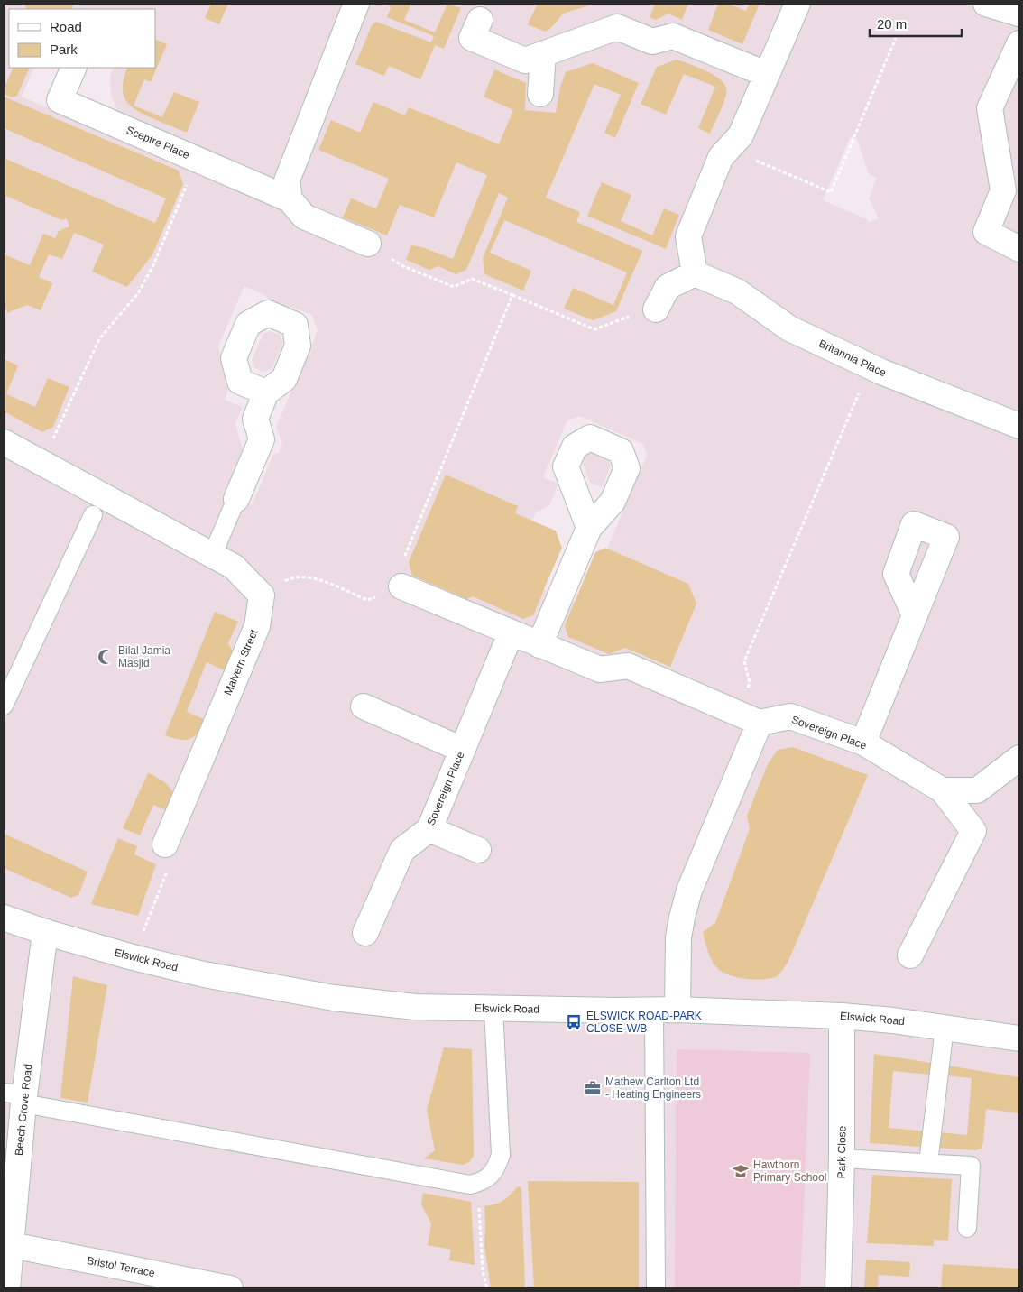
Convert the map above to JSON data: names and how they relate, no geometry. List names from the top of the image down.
{
  "streets": {
    "street": [
      "Sceptre Place",
      "Britannia Place",
      "Malvern Street",
      "Sovereign Place",
      "Elswick Road",
      "Beech Grove Road",
      "Park Close",
      "Bristol Terrace"
    ]
  },
  "crossings": [
    ["Elswick Road", "Beech Grove Road"],
    ["Elswick Road", "Park Close"],
    ["Beech Grove Road", "Bristol Terrace"]
  ],
  "places": {
    "mosque": ["Bilal Jamia Masjid"],
    "bus stop": ["ELSWICK ROAD-PARK CLOSE-W/B"],
    "office": ["Mathew Carlton Ltd - Heating Engineers"],
    "school or university": ["Hawthorn Primary School"]
  },
  "legend": ["Road", "Park"],
  "scale_bar": "20 m"
}
